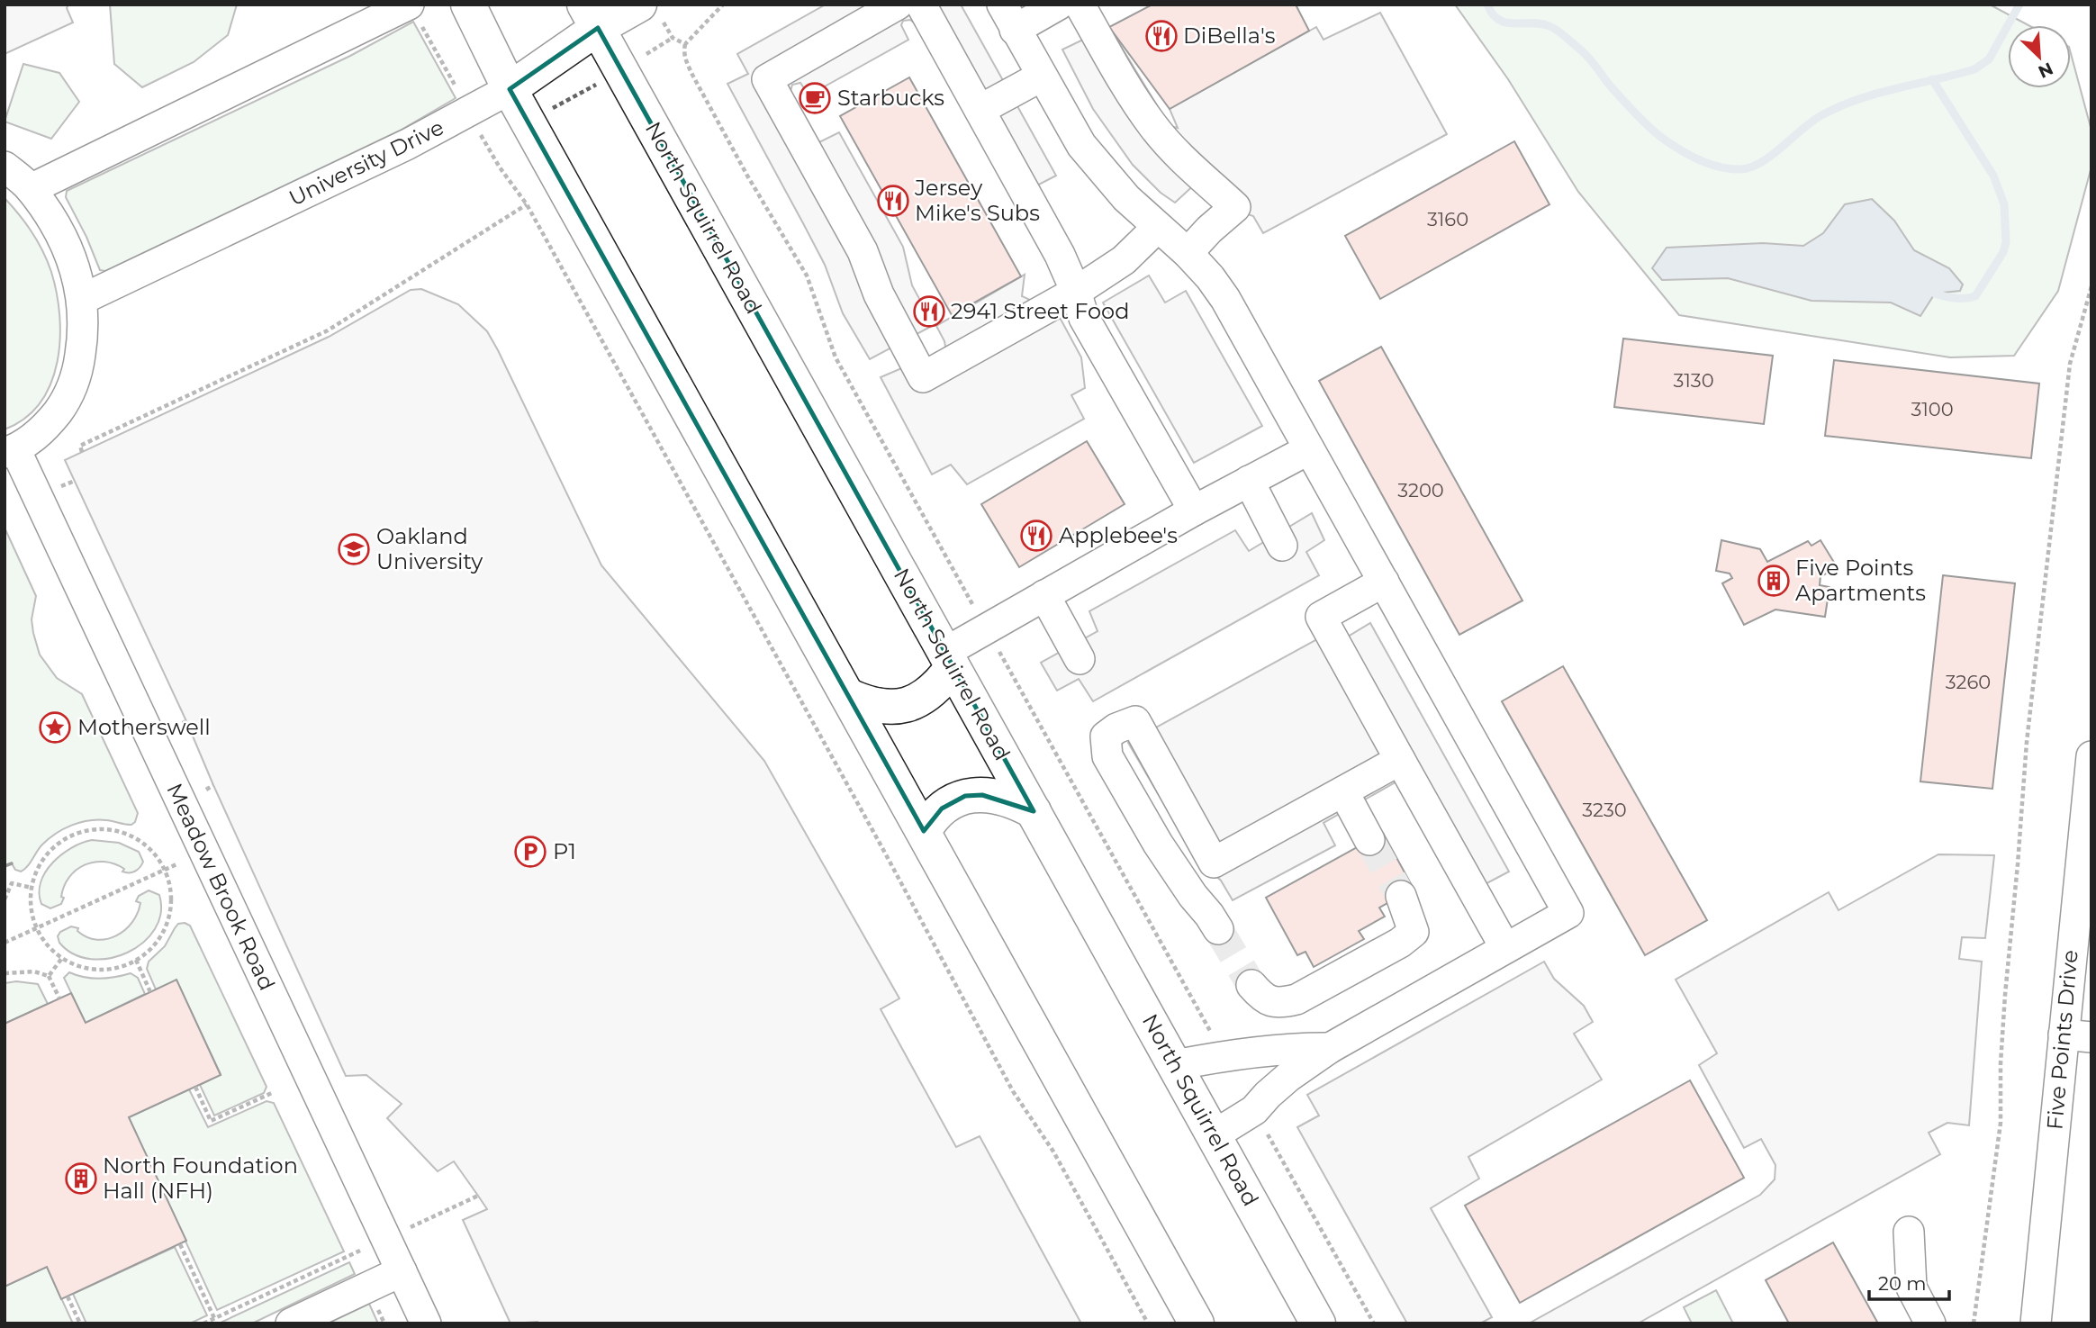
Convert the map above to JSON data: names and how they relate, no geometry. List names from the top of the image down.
{
  "streets": {
    "main road": ["University Drive", "North Squirrel Road"],
    "street": ["Meadow Brook Road", "Five Points Drive"]
  },
  "crossings": [
    ["University Drive", "North Squirrel Road"]
  ],
  "places": {
    "restaurant": [
      "DiBella's",
      "Jersey Mike's Subs",
      "2941 Street Food",
      "Applebee's"
    ],
    "cafe": ["Starbucks"],
    "school or university": ["Oakland University"],
    "building": ["Five Points Apartments", "North Foundation Hall (NFH)"],
    "place": ["Motherswell"],
    "parking": ["P1"]
  },
  "house_numbers": [
    "3160",
    "3130",
    "3100",
    "3200",
    "3260",
    "3230"
  ],
  "scale_bar": "20 m",
  "north": "bottom right"
}
